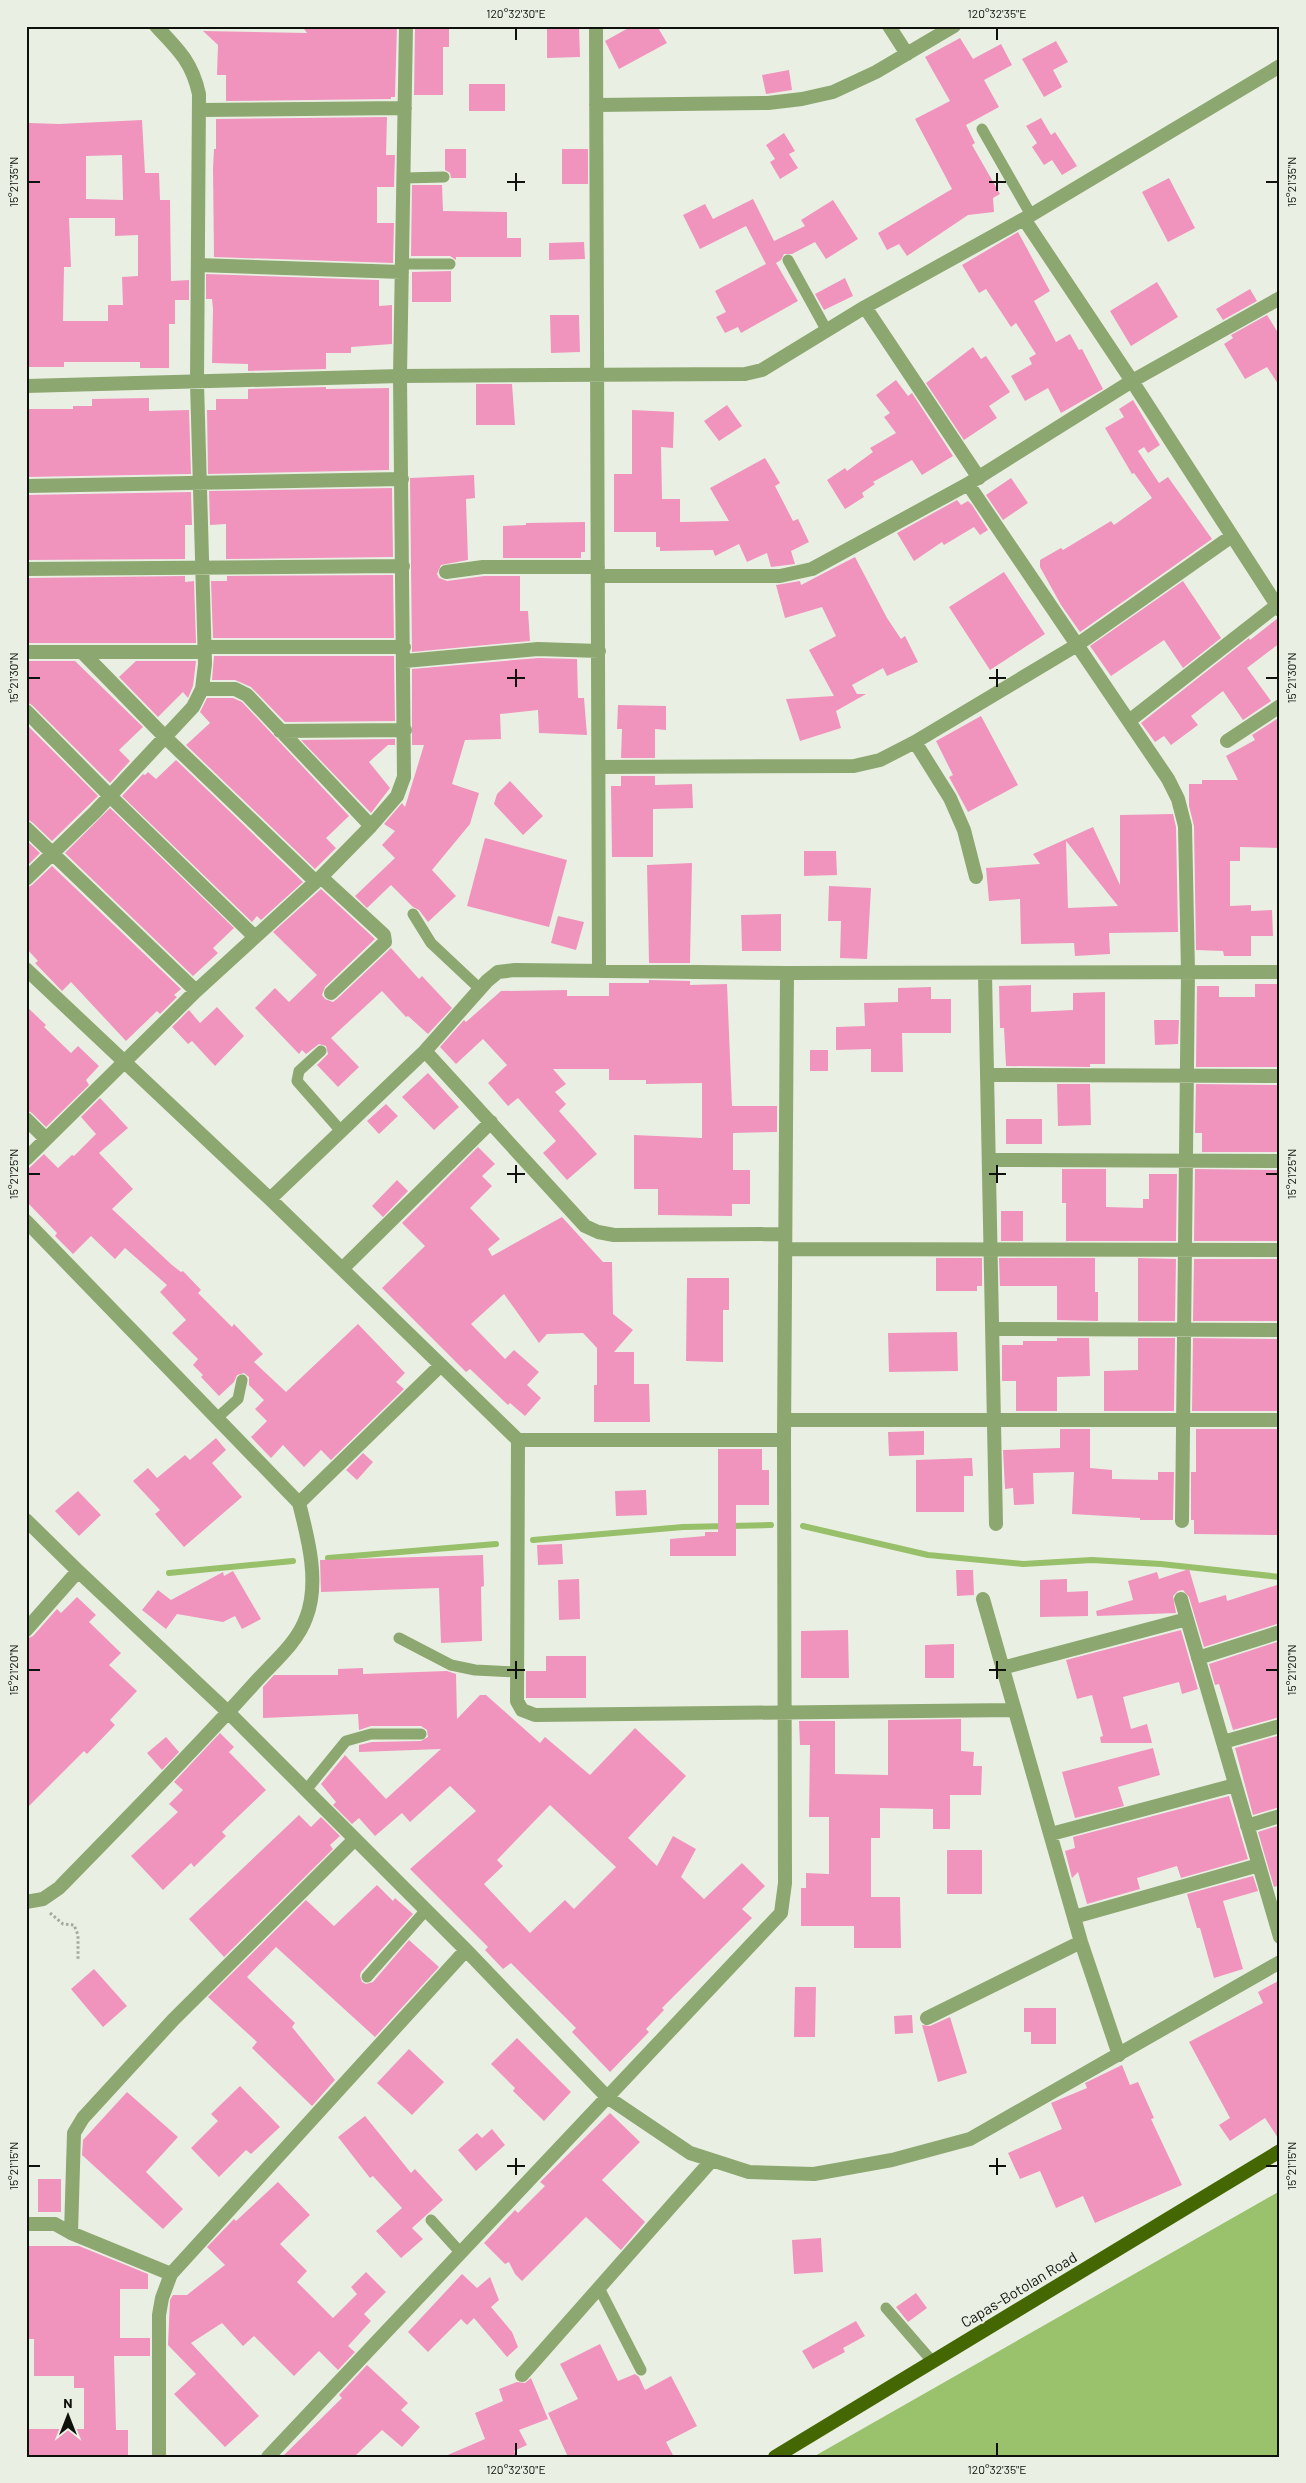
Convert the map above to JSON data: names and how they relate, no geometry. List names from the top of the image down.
{
  "streets": {
    "main road": ["Capas-Botolan Road"]
  },
  "north": "top",
  "coordinates": [
    "120°32'30\"E",
    "120°32'35\"E",
    "15°21'35\"N",
    "15°21'30\"N",
    "15°21'25\"N",
    "15°21'20\"N",
    "15°21'15\"N"
  ]
}
